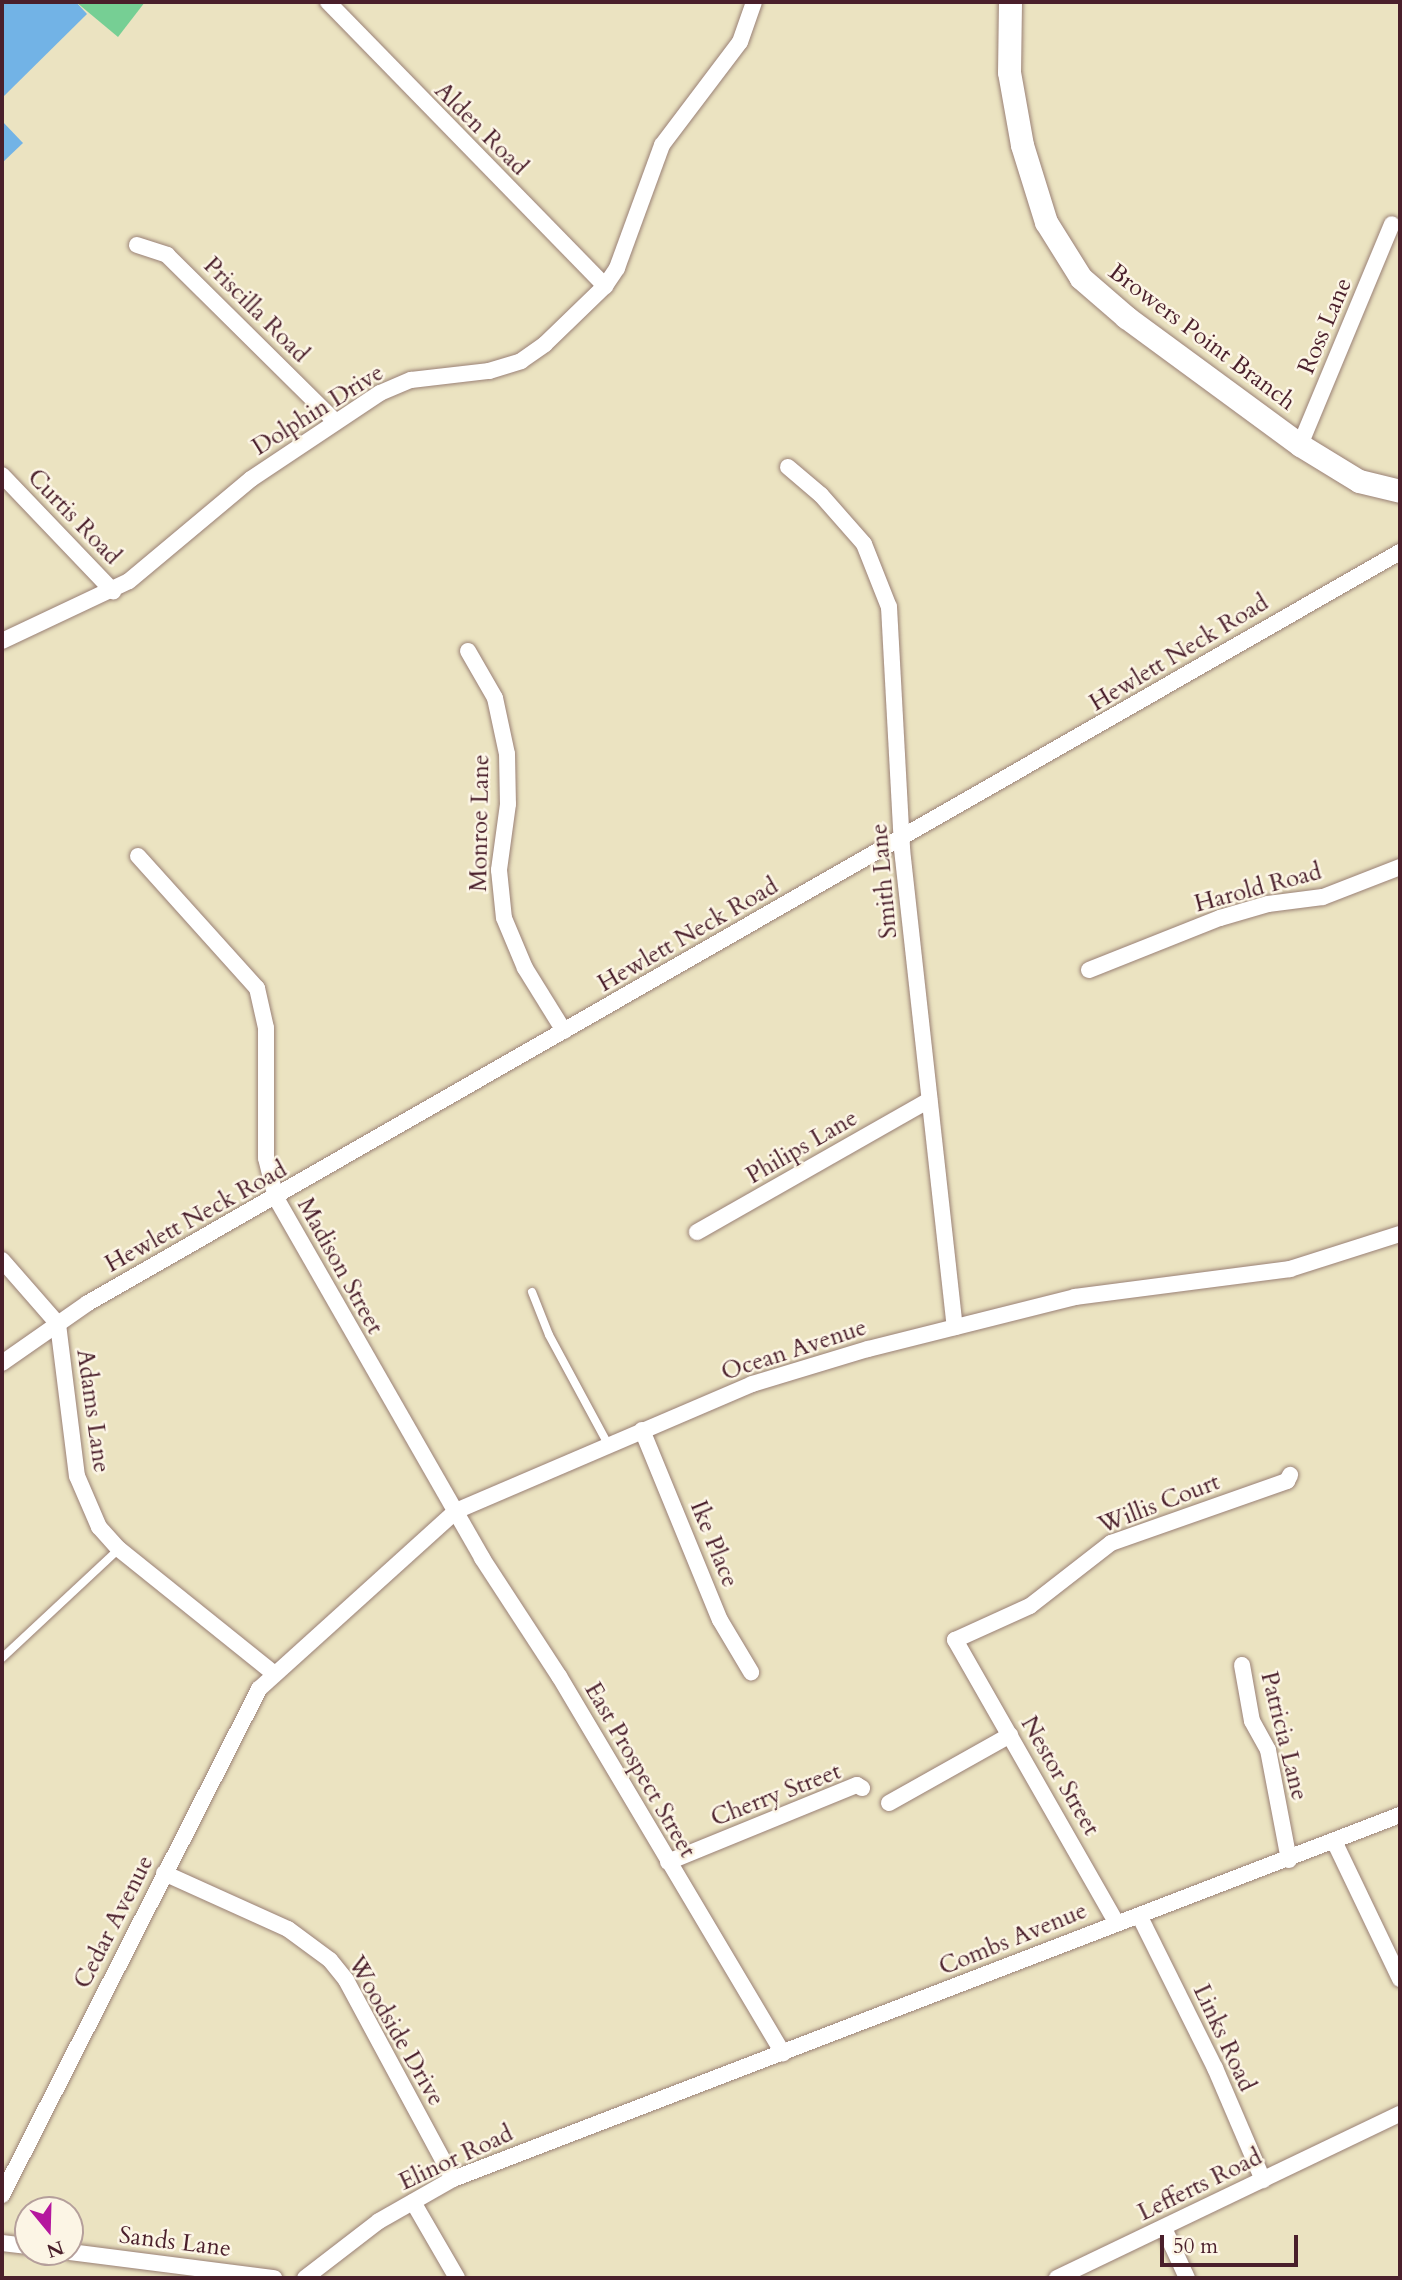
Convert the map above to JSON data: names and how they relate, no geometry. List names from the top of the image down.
{
  "streets": {
    "street": [
      "Alden Road",
      "Priscilla Road",
      "Ross Lane",
      "Browers Point Branch",
      "Dolphin Drive",
      "Curtis Road",
      "Hewlett Neck Road",
      "Monroe Lane",
      "Smith Lane",
      "Harold Road",
      "Philips Lane",
      "Madison Street",
      "Ocean Avenue",
      "Adams Lane",
      "Willis Court",
      "Ike Place",
      "Patricia Lane",
      "East Prospect Street",
      "Nestor Street",
      "Cherry Street",
      "Cedar Avenue",
      "Combs Avenue",
      "Woodside Drive",
      "Links Road",
      "Elinor Road",
      "Lefferts Road",
      "Sands Lane"
    ]
  },
  "crossings": [
    ["Alden Road", "Dolphin Drive"],
    ["Priscilla Road", "Dolphin Drive"],
    ["Ross Lane", "Browers Point Branch"],
    ["Dolphin Drive", "Curtis Road"],
    ["Hewlett Neck Road", "Monroe Lane"],
    ["Hewlett Neck Road", "Smith Lane"],
    ["Hewlett Neck Road", "Madison Street"],
    ["Hewlett Neck Road", "Adams Lane"],
    ["Smith Lane", "Philips Lane"],
    ["Smith Lane", "Ocean Avenue"],
    ["Madison Street", "Ocean Avenue"],
    ["Madison Street", "East Prospect Street"],
    ["Ocean Avenue", "Adams Lane"],
    ["Ocean Avenue", "Ike Place"],
    ["Ocean Avenue", "East Prospect Street"],
    ["Ocean Avenue", "Cedar Avenue"],
    ["Adams Lane", "Cedar Avenue"],
    ["Willis Court", "Nestor Street"],
    ["Patricia Lane", "Combs Avenue"],
    ["East Prospect Street", "Cherry Street"],
    ["East Prospect Street", "Combs Avenue"],
    ["Nestor Street", "Combs Avenue"],
    ["Cedar Avenue", "Woodside Drive"],
    ["Combs Avenue", "Links Road"],
    ["Combs Avenue", "Elinor Road"],
    ["Woodside Drive", "Elinor Road"],
    ["Links Road", "Lefferts Road"]
  ],
  "scale_bar": "50 m",
  "north": "bottom"
}
